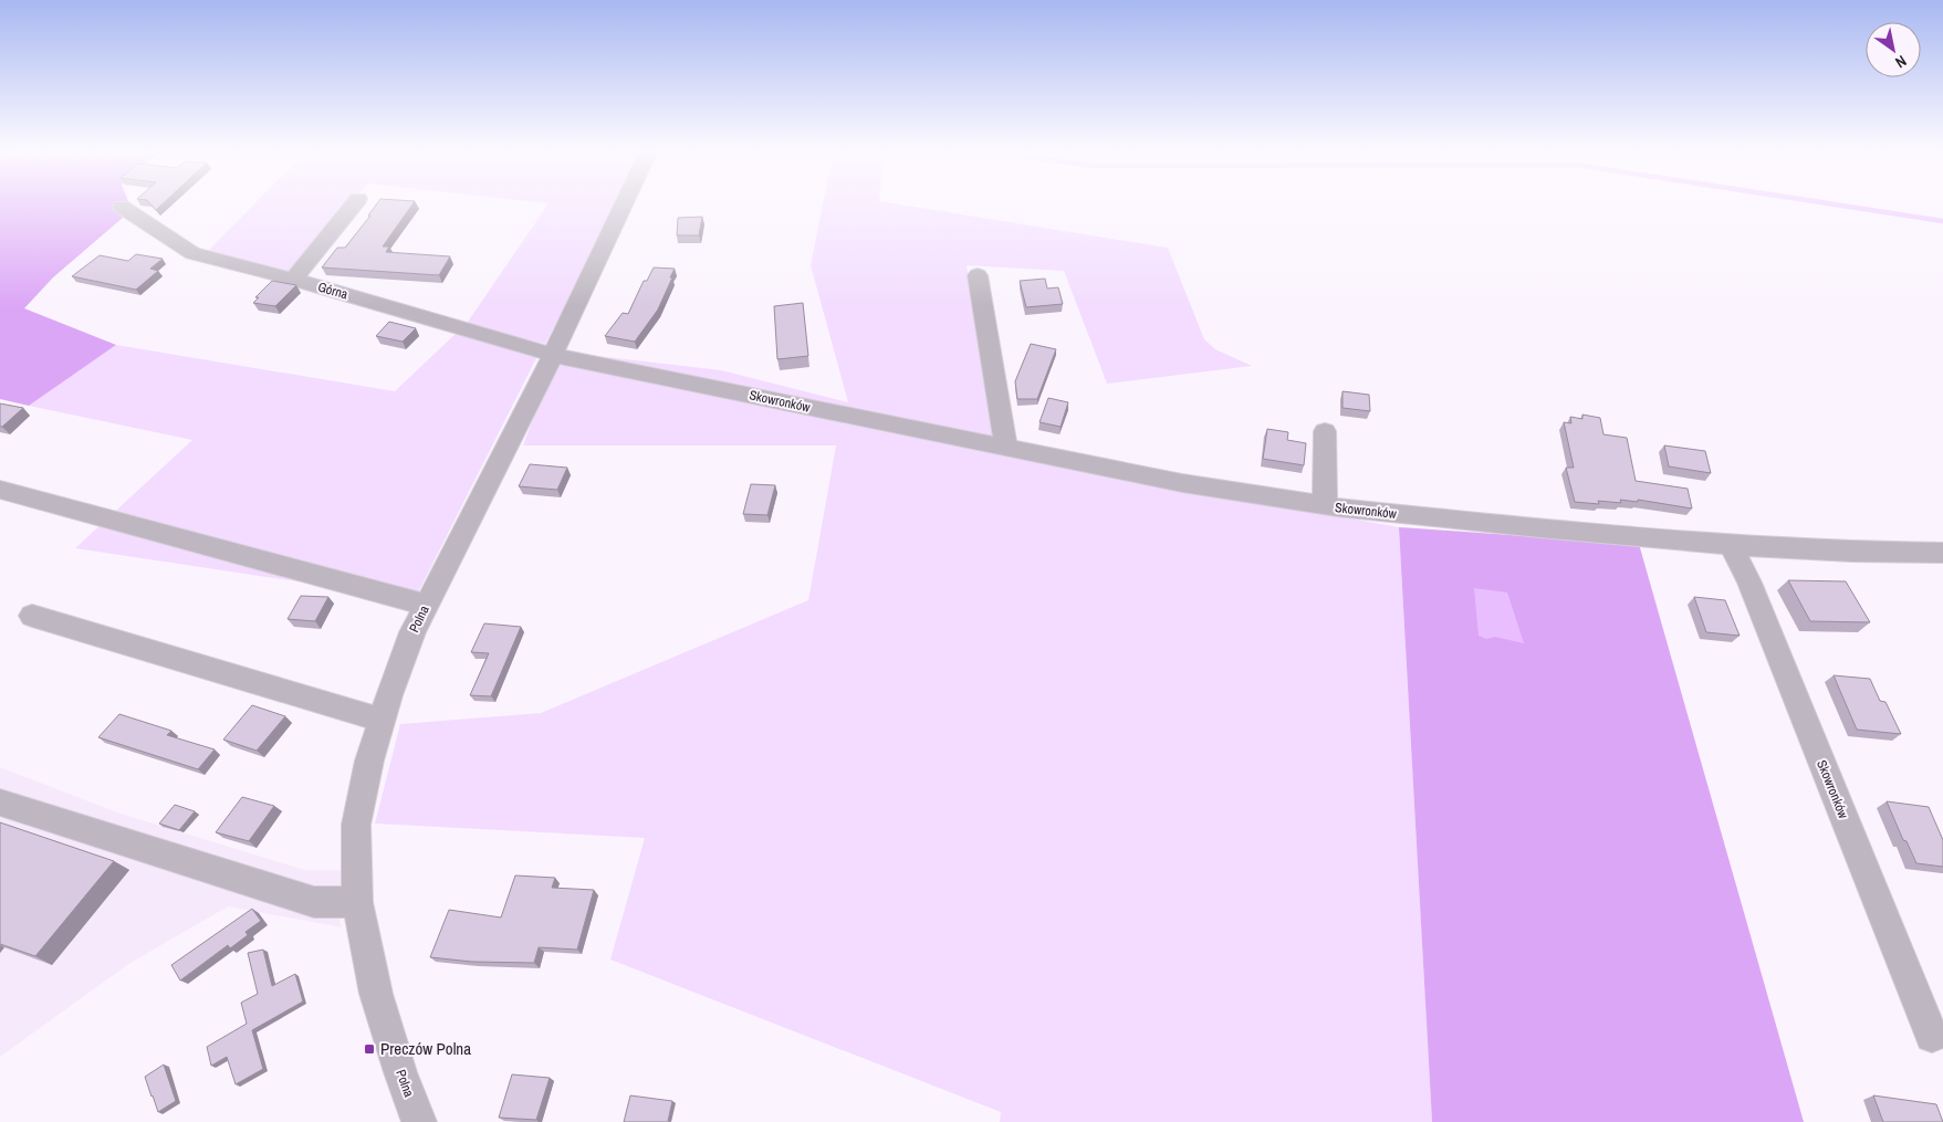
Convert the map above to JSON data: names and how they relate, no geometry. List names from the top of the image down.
{
  "streets": {
    "street": ["Górna", "Skowronków", "Polna"]
  },
  "crossings": [
    ["Górna", "Skowronków"],
    ["Górna", "Polna"],
    ["Skowronków", "Polna"]
  ],
  "places": {
    "transit": ["Preczów Polna"]
  },
  "north": "bottom right"
}
